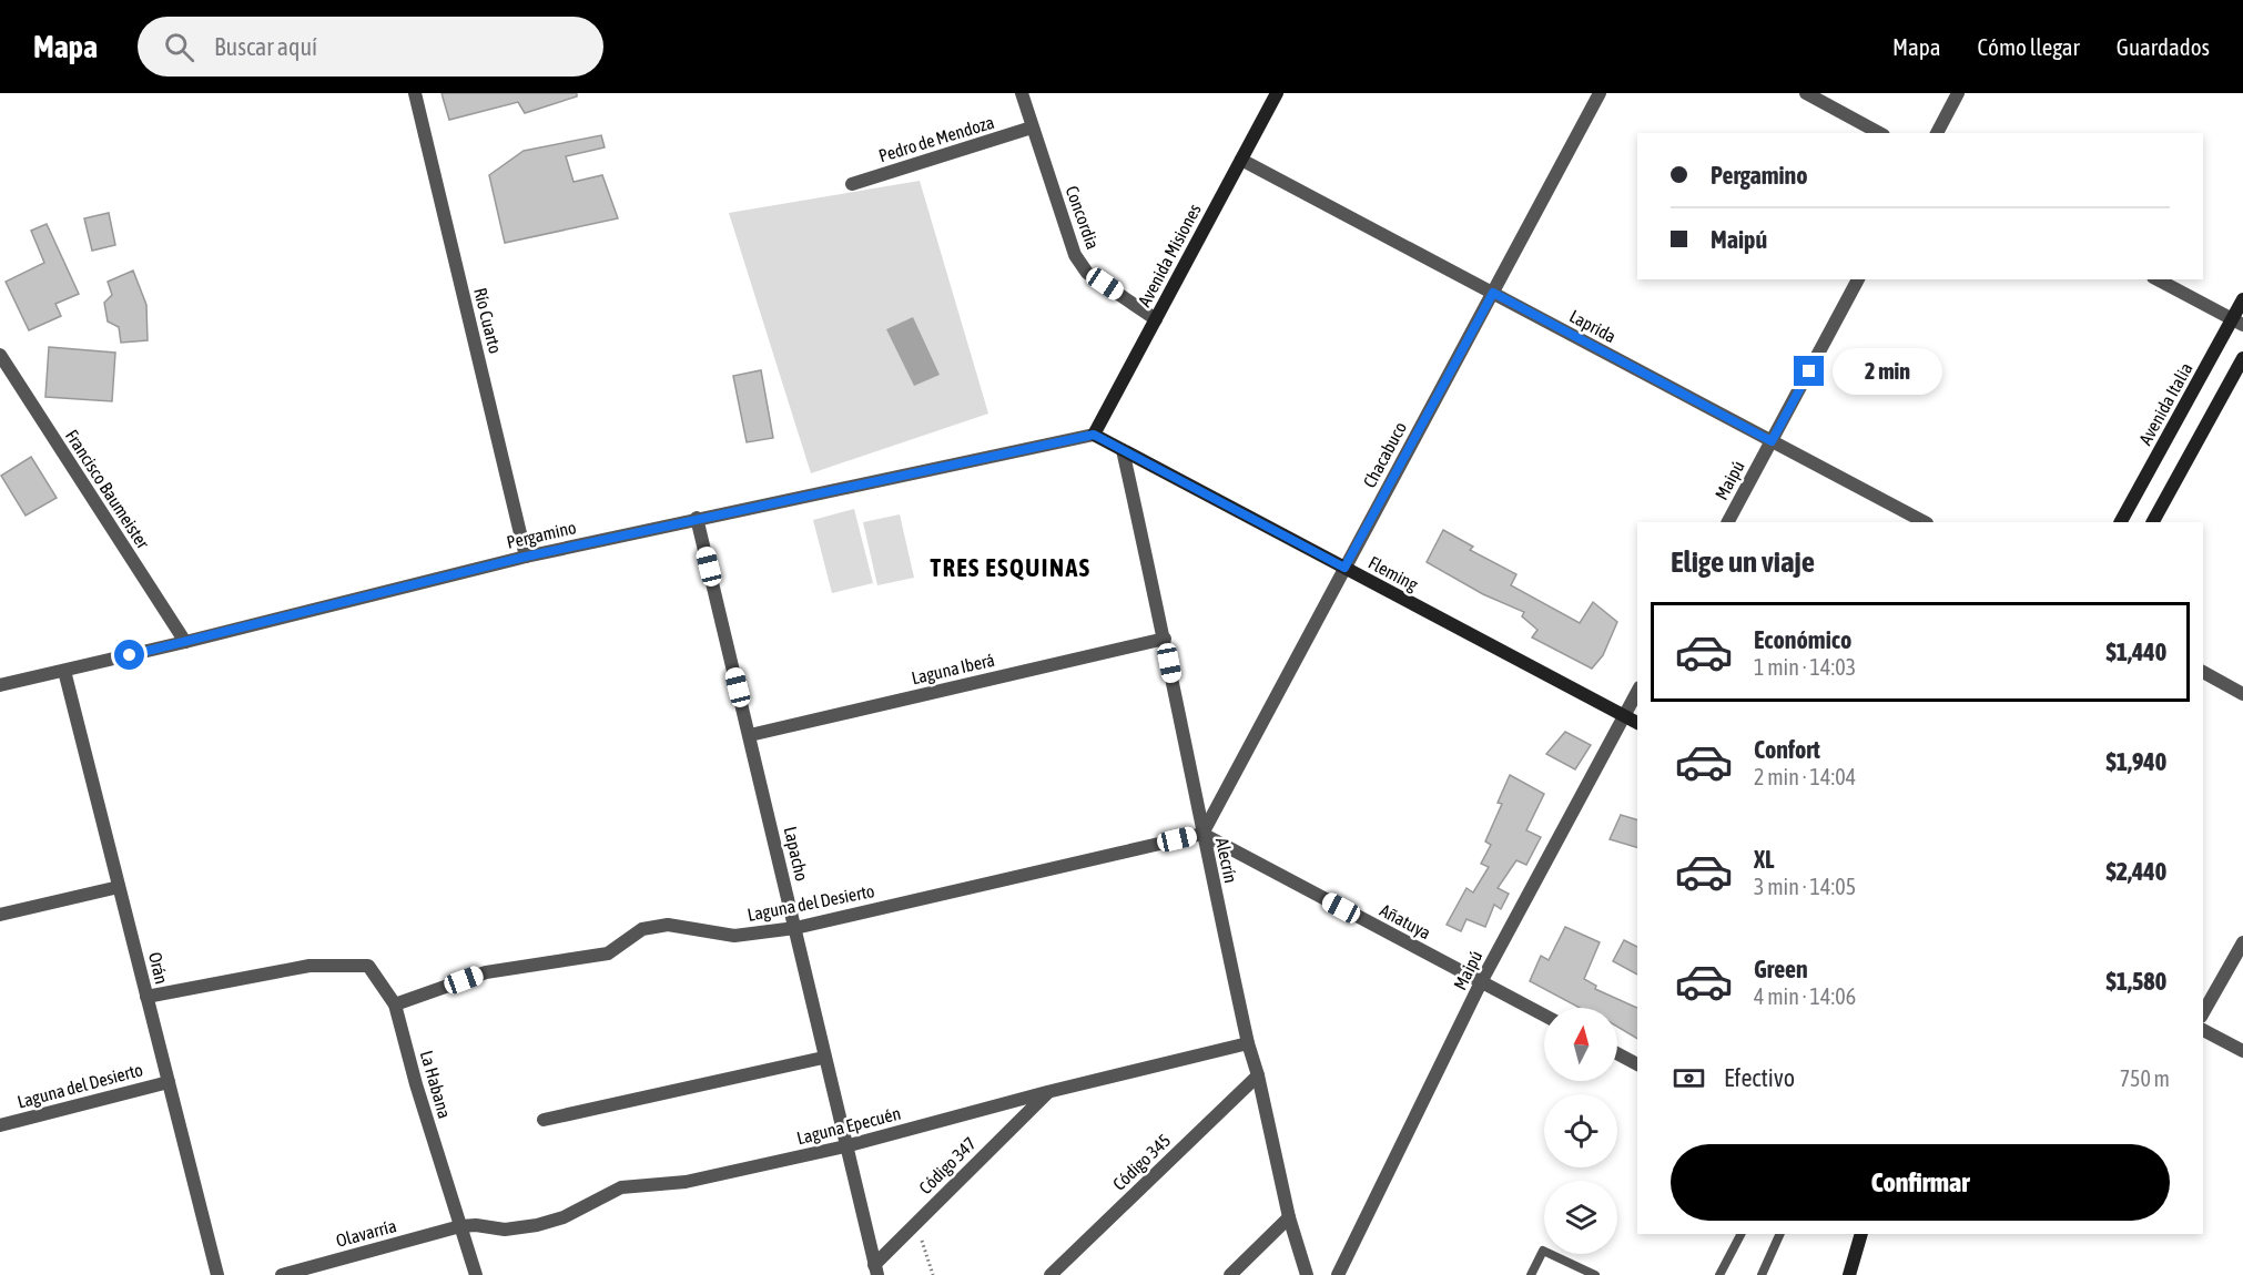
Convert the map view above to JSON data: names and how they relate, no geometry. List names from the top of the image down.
{
  "streets": {
    "main road": ["Avenida Misiones", "Avenida Italia", "Fleming"],
    "street": [
      "Pedro de Mendoza",
      "Concordia",
      "Río Cuarto",
      "Laprida",
      "Chacabuco",
      "Maipú",
      "Francisco Baumeister",
      "Pergamino",
      "Laguna Iberá",
      "Lapacho",
      "Alecrín",
      "Laguna del Desierto",
      "Añatuya",
      "Orán",
      "La Habana",
      "Laguna Epecuén",
      "Código 345",
      "Código 347",
      "Olavarría"
    ]
  },
  "crossings": [
    ["Pedro de Mendoza", "Concordia"],
    ["Concordia", "Avenida Misiones"],
    ["Avenida Misiones", "Laprida"],
    ["Avenida Misiones", "Pergamino"],
    ["Avenida Misiones", "Fleming"],
    ["Río Cuarto", "Pergamino"],
    ["Laprida", "Chacabuco"],
    ["Laprida", "Maipú"],
    ["Chacabuco", "Fleming"],
    ["Chacabuco", "Alecrín"],
    ["Chacabuco", "Laguna del Desierto"],
    ["Chacabuco", "Añatuya"],
    ["Maipú", "Fleming"],
    ["Maipú", "Añatuya"],
    ["Francisco Baumeister", "Pergamino"],
    ["Pergamino", "Fleming"],
    ["Pergamino", "Lapacho"],
    ["Pergamino", "Orán"],
    ["Fleming", "Alecrín"],
    ["Laguna Iberá", "Lapacho"],
    ["Laguna Iberá", "Alecrín"],
    ["Lapacho", "Laguna del Desierto"],
    ["Lapacho", "Laguna Epecuén"],
    ["Lapacho", "Código 347"],
    ["Alecrín", "Laguna del Desierto"],
    ["Alecrín", "Añatuya"],
    ["Alecrín", "Laguna Epecuén"],
    ["Alecrín", "Código 345"],
    ["Laguna del Desierto", "Añatuya"],
    ["Laguna del Desierto", "Orán"],
    ["Laguna del Desierto", "La Habana"],
    ["Orán", "La Habana"],
    ["La Habana", "Laguna Epecuén"],
    ["La Habana", "Olavarría"],
    ["Laguna Epecuén", "Código 347"],
    ["Laguna Epecuén", "Olavarría"]
  ],
  "districts": ["TRES ESQUINAS"],
  "north": "top",
  "page": {
    "header": "Mapa",
    "search": "Buscar aquí",
    "nav": ["Mapa", "Cómo llegar", "Guardados"],
    "banner": ["Pergamino", "Maipú"],
    "bubble": "2 min",
    "heading": "Elige un viaje",
    "list": [
      {
        "name": "Económico",
        "note": "1 min · 14:03",
        "value": "$1,440"
      },
      {
        "name": "Confort",
        "note": "2 min · 14:04",
        "value": "$1,940"
      },
      {
        "name": "XL",
        "note": "3 min · 14:05",
        "value": "$2,440"
      },
      {
        "name": "Green",
        "note": "4 min · 14:06",
        "value": "$1,580"
      }
    ],
    "pay": ["Efectivo", "750 m"],
    "buttons": "Confirmar"
  }
}
